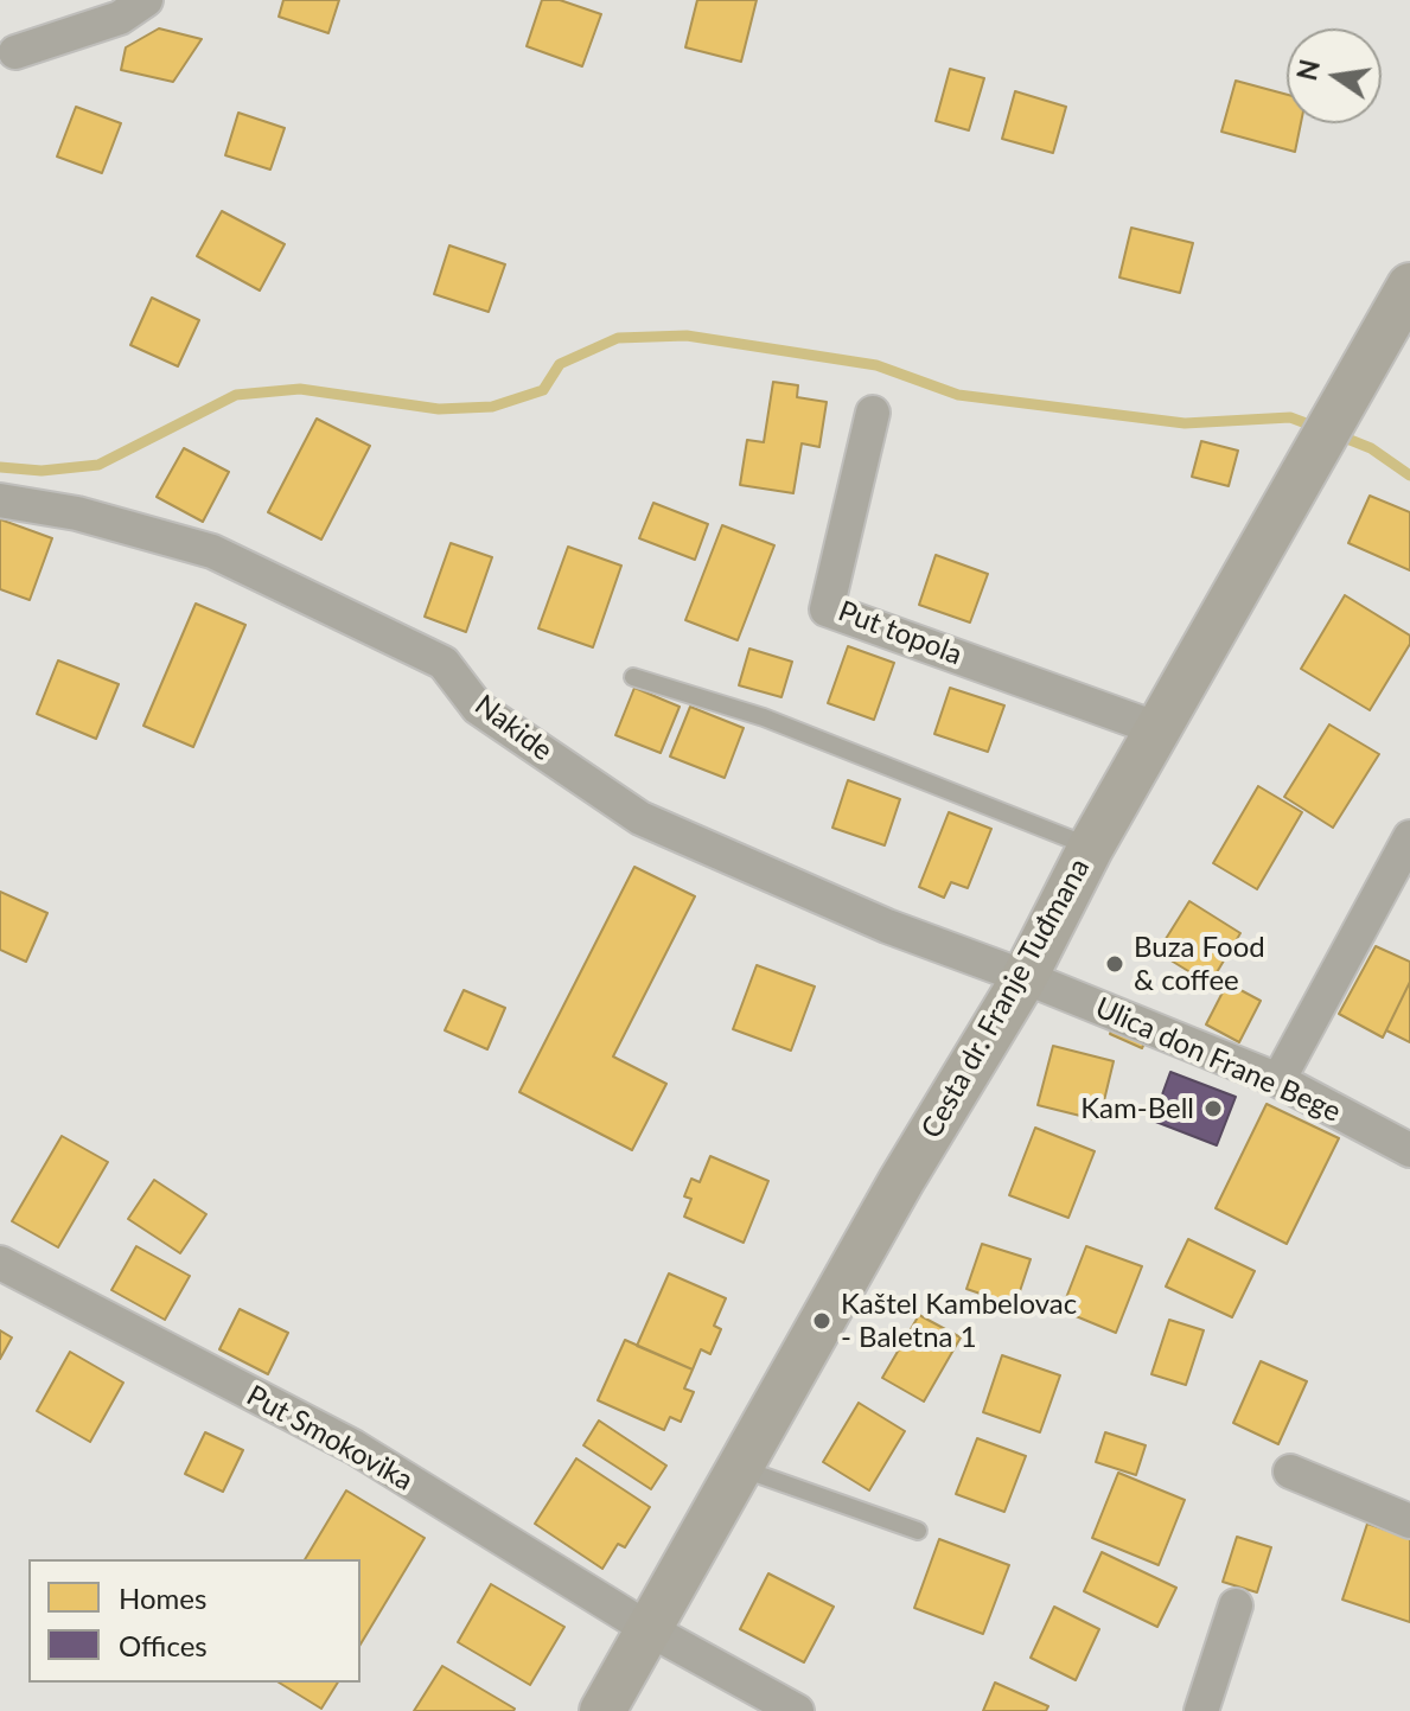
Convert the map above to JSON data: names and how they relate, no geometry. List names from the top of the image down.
{
  "streets": {
    "main road": ["Cesta dr. Franje Tuđmana"],
    "street": [
      "Put topola",
      "Nakide",
      "Ulica don Frane Bege",
      "Put Smokovika"
    ]
  },
  "crossings": [
    ["Put topola", "Cesta dr. Franje Tuđmana"],
    ["Nakide", "Cesta dr. Franje Tuđmana"],
    ["Nakide", "Ulica don Frane Bege"],
    ["Cesta dr. Franje Tuđmana", "Ulica don Frane Bege"],
    ["Cesta dr. Franje Tuđmana", "Put Smokovika"]
  ],
  "places": ["Buza Food & coffee", "Kam-Bell", "Kaštel Kambelovac - Baletna 1"],
  "legend": ["Homes", "Offices"],
  "north": "left"
}
